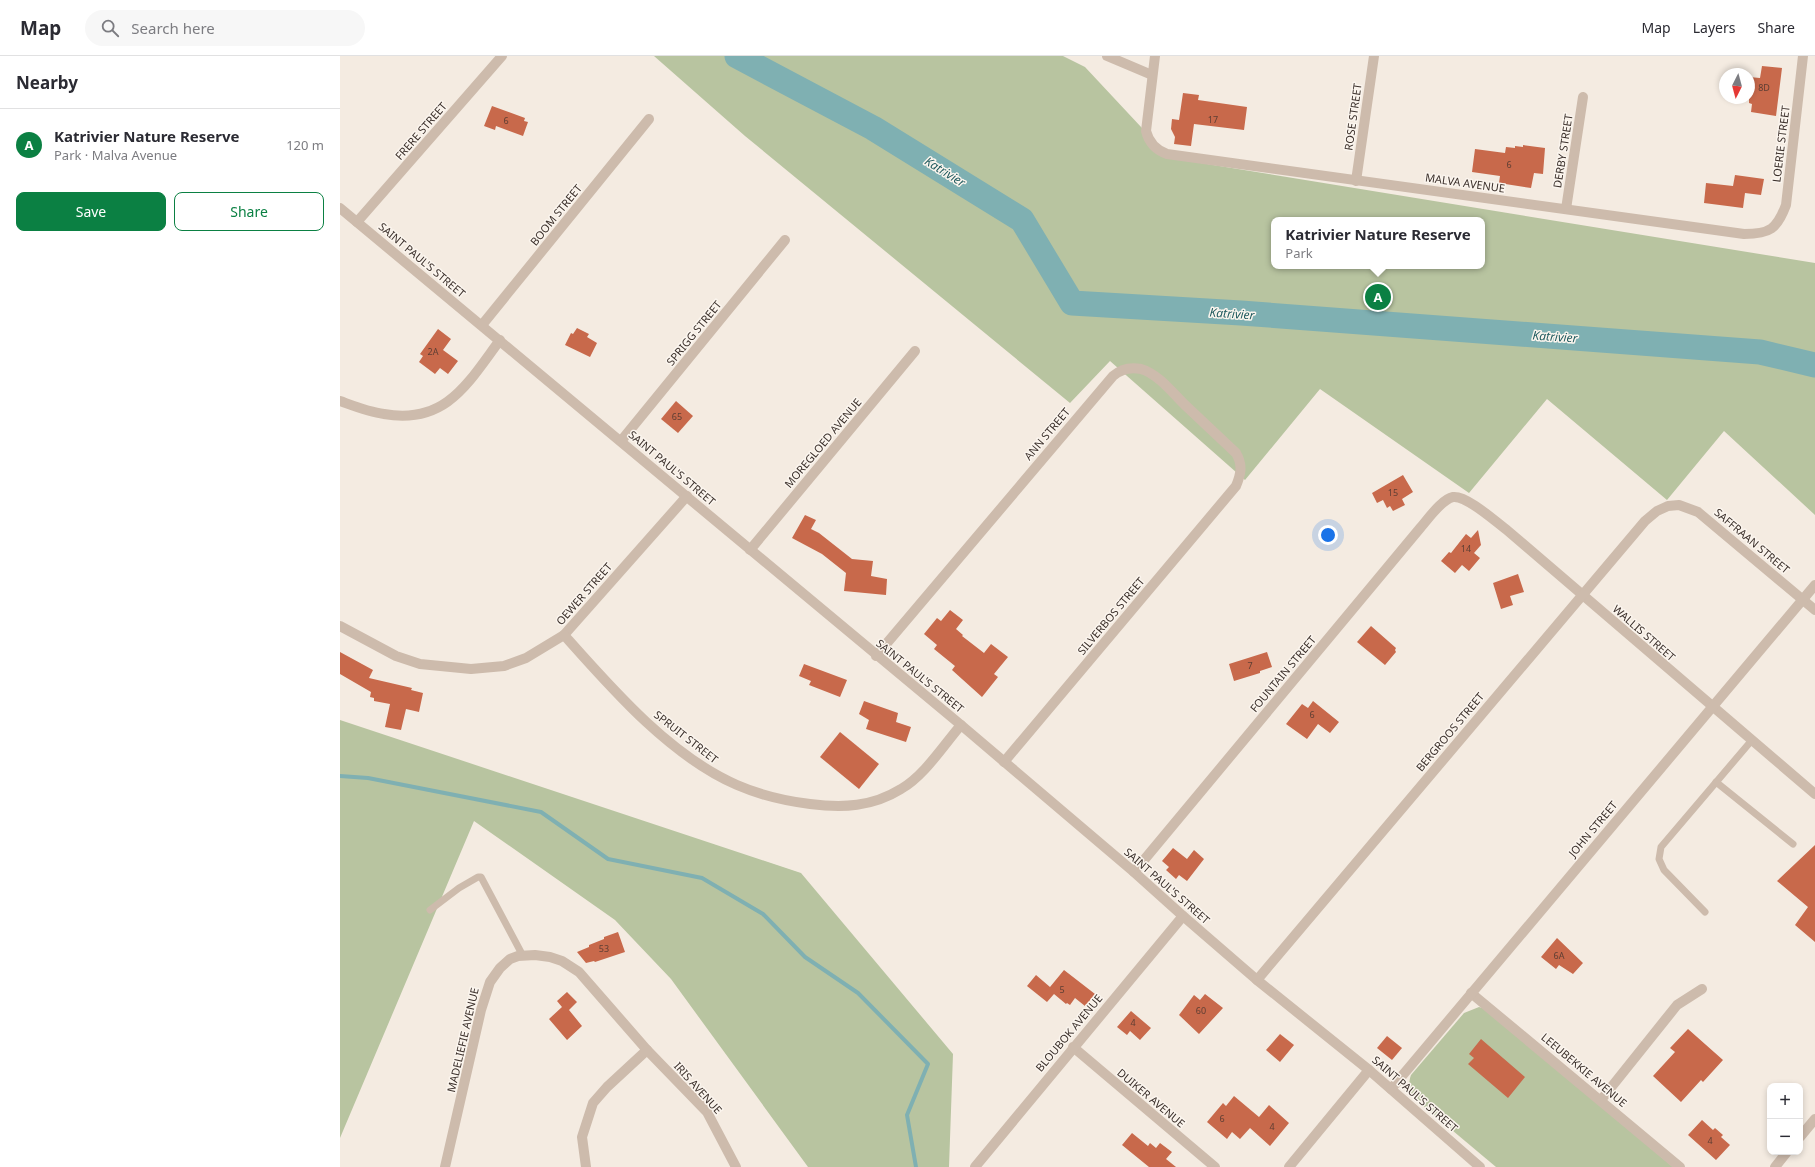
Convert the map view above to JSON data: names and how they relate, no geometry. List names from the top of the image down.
{
  "streets": {
    "street": [
      "ROSE STREET",
      "FRERE STREET",
      "LOERIE STREET",
      "DERBY STREET",
      "MALVA AVENUE",
      "BOOM STREET",
      "SAINT PAUL'S STREET",
      "SPRIGG STREET",
      "ANN STREET",
      "MOREGLOED AVENUE",
      "SAFFRAAN STREET",
      "OEWER STREET",
      "SILVERBOS STREET",
      "WALLIS STREET",
      "FOUNTAIN STREET",
      "BERGROOS STREET",
      "SPRUIT STREET",
      "JOHN STREET",
      "BLOUBOK AVENUE",
      "MADELIEFIE AVENUE",
      "LEEUBEKKIE AVENUE",
      "IRIS AVENUE",
      "DUIKER AVENUE"
    ]
  },
  "crossings": [
    ["ROSE STREET", "MALVA AVENUE"],
    ["FRERE STREET", "SAINT PAUL'S STREET"],
    ["LOERIE STREET", "MALVA AVENUE"],
    ["DERBY STREET", "MALVA AVENUE"],
    ["BOOM STREET", "SAINT PAUL'S STREET"],
    ["SAINT PAUL'S STREET", "SPRIGG STREET"],
    ["SAINT PAUL'S STREET", "ANN STREET"],
    ["SAINT PAUL'S STREET", "MOREGLOED AVENUE"],
    ["SAINT PAUL'S STREET", "OEWER STREET"],
    ["SAINT PAUL'S STREET", "SILVERBOS STREET"],
    ["SAINT PAUL'S STREET", "FOUNTAIN STREET"],
    ["SAINT PAUL'S STREET", "BERGROOS STREET"],
    ["SAINT PAUL'S STREET", "SPRUIT STREET"],
    ["SAINT PAUL'S STREET", "JOHN STREET"],
    ["SAINT PAUL'S STREET", "BLOUBOK AVENUE"],
    ["ANN STREET", "SILVERBOS STREET"],
    ["SAFFRAAN STREET", "BERGROOS STREET"],
    ["SAFFRAAN STREET", "JOHN STREET"],
    ["OEWER STREET", "SPRUIT STREET"],
    ["WALLIS STREET", "FOUNTAIN STREET"],
    ["WALLIS STREET", "BERGROOS STREET"],
    ["WALLIS STREET", "JOHN STREET"],
    ["JOHN STREET", "LEEUBEKKIE AVENUE"],
    ["BLOUBOK AVENUE", "DUIKER AVENUE"],
    ["MADELIEFIE AVENUE", "IRIS AVENUE"]
  ],
  "water": ["Katrivier"],
  "house_numbers": [
    "8D",
    "17",
    "6",
    "6",
    "2A",
    "65",
    "15",
    "14",
    "7",
    "6",
    "53",
    "6A",
    "5",
    "60",
    "4",
    "6",
    "4",
    "4"
  ],
  "north": "bottom",
  "page": {
    "header": "Map",
    "search": "Search here",
    "nav": ["Map", "Layers", "Share"],
    "heading": "Nearby",
    "list": [
      {
        "mark": "A",
        "name": "Katrivier Nature Reserve",
        "note": "Park · Malva Avenue",
        "value": "120 m"
      }
    ],
    "buttons": ["Save", "Share"],
    "popup": ["Katrivier Nature Reserve", "Park"],
    "pins": "A",
    "map_buttons": ["+", "−"]
  }
}
